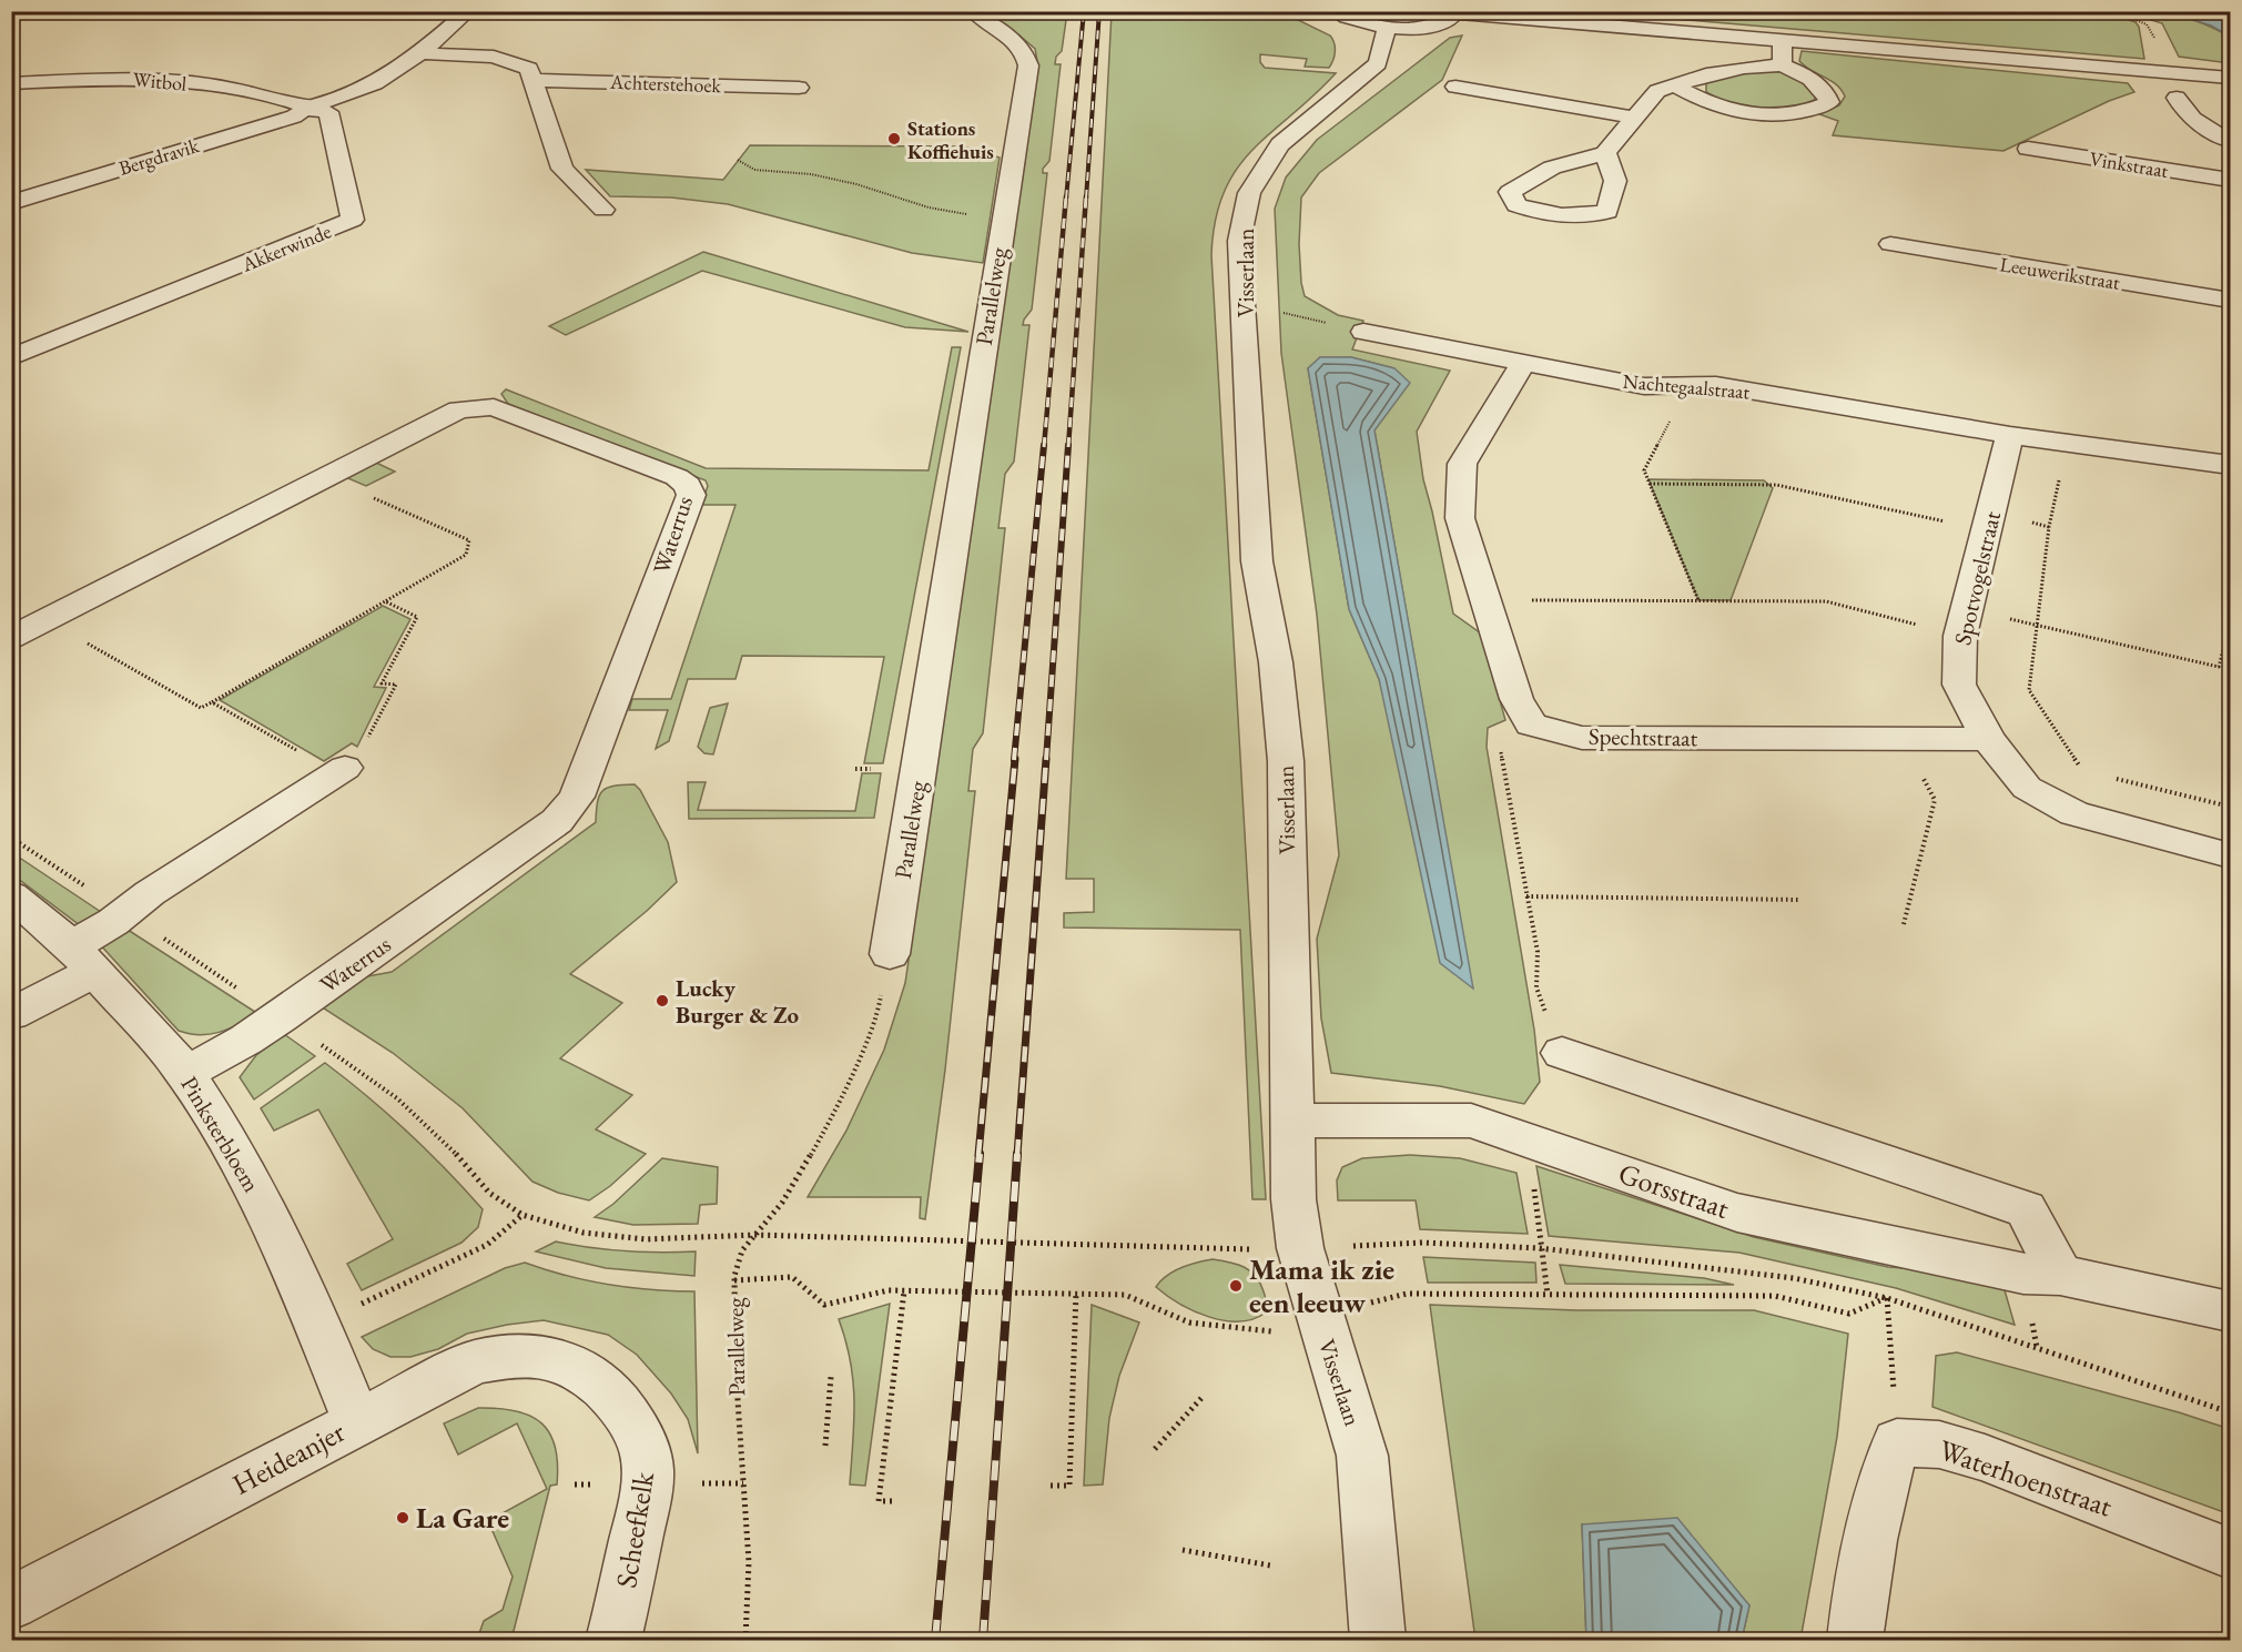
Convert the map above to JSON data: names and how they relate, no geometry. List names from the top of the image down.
{
  "streets": {
    "street": [
      "Witbol",
      "Achterstehoek",
      "Bergdravik",
      "Vinkstraat",
      "Akkerwinde",
      "Visserlaan",
      "Leeuwerikstraat",
      "Parallelweg",
      "Nachtegaalstraat",
      "Waterrus",
      "Spotvogelstraat",
      "Spechtstraat",
      "Pinksterbloem",
      "Gorsstraat",
      "Heideanjer",
      "Waterhoenstraat",
      "Scheefkelk"
    ]
  },
  "crossings": [
    ["Witbol", "Bergdravik"],
    ["Witbol", "Akkerwinde"],
    ["Bergdravik", "Akkerwinde"],
    ["Visserlaan", "Gorsstraat"],
    ["Nachtegaalstraat", "Spotvogelstraat"],
    ["Waterrus", "Pinksterbloem"],
    ["Spotvogelstraat", "Spechtstraat"],
    ["Pinksterbloem", "Heideanjer"],
    ["Heideanjer", "Scheefkelk"]
  ],
  "places": [
    "Stations Koffiehuis",
    "Lucky Burger & Zo",
    "Mama ik zie een leeuw",
    "La Gare"
  ]
}
